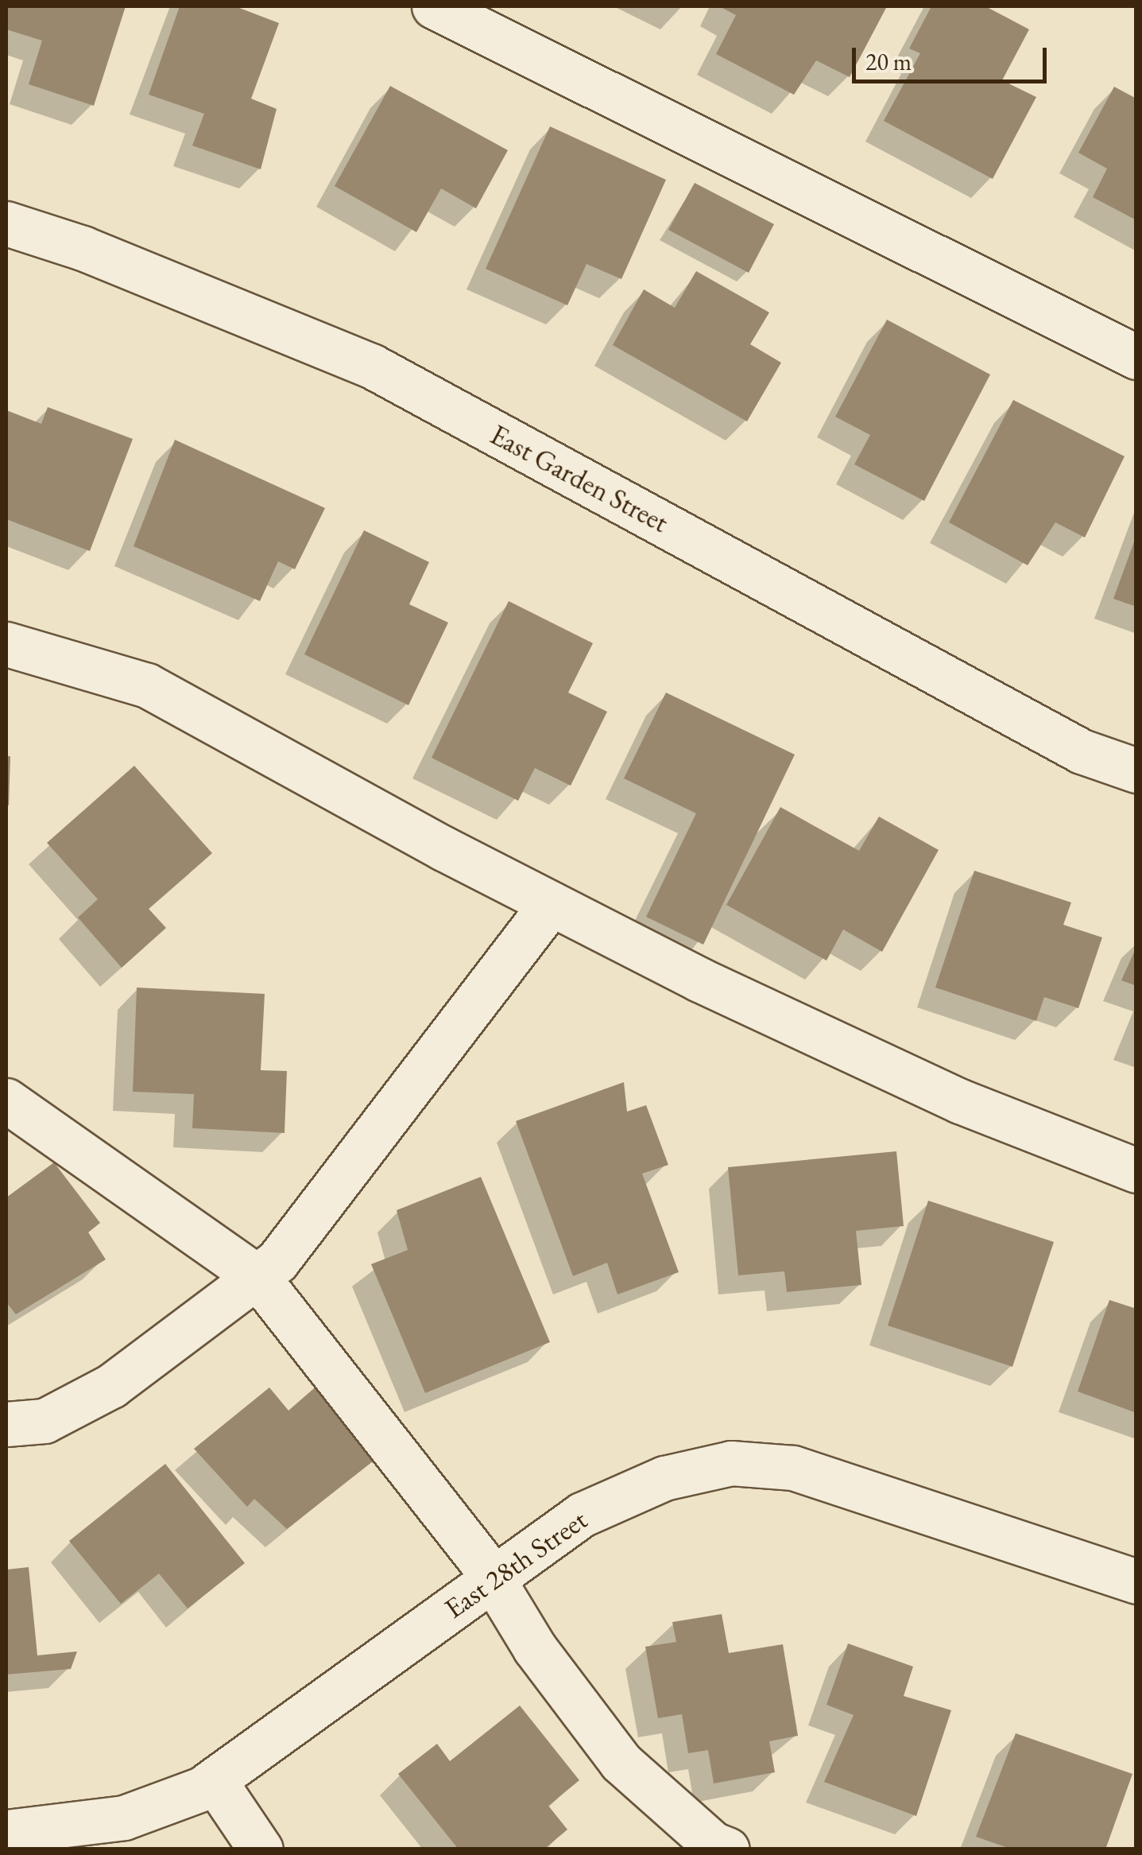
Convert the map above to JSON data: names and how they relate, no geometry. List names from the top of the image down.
{
  "streets": {
    "street": ["East Garden Street", "East 28th Street"]
  },
  "scale_bar": "20 m"
}
